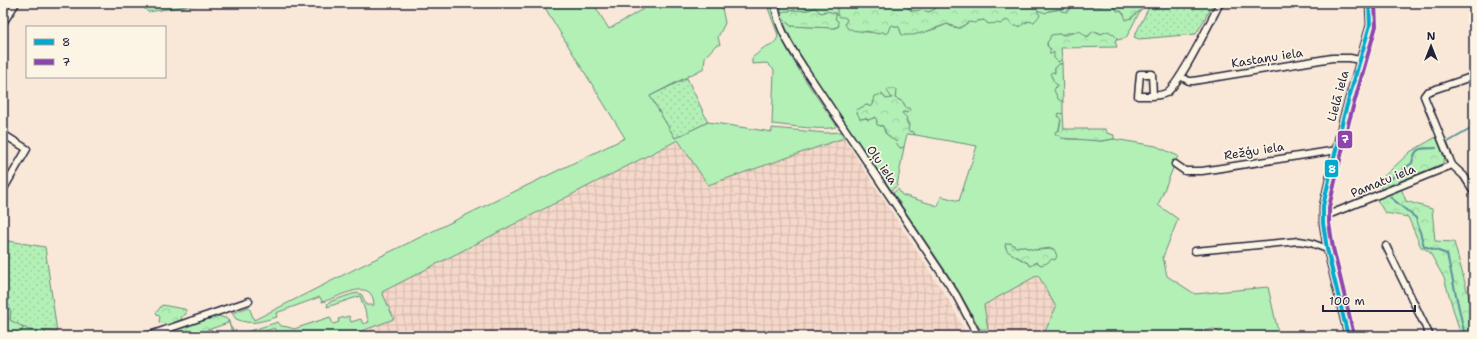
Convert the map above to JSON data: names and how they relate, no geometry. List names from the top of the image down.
{
  "streets": {
    "street": [
      "Kastaņu iela",
      "Lielā iela",
      "Režģu iela",
      "Oļu iela",
      "Pamatu iela"
    ]
  },
  "crossings": [
    ["Kastaņu iela", "Lielā iela"],
    ["Lielā iela", "Režģu iela"],
    ["Lielā iela", "Pamatu iela"]
  ],
  "lines": ["transit line 8", "transit line 7"],
  "legend": ["8", "7"],
  "scale_bar": "100 m",
  "north": "top"
}
